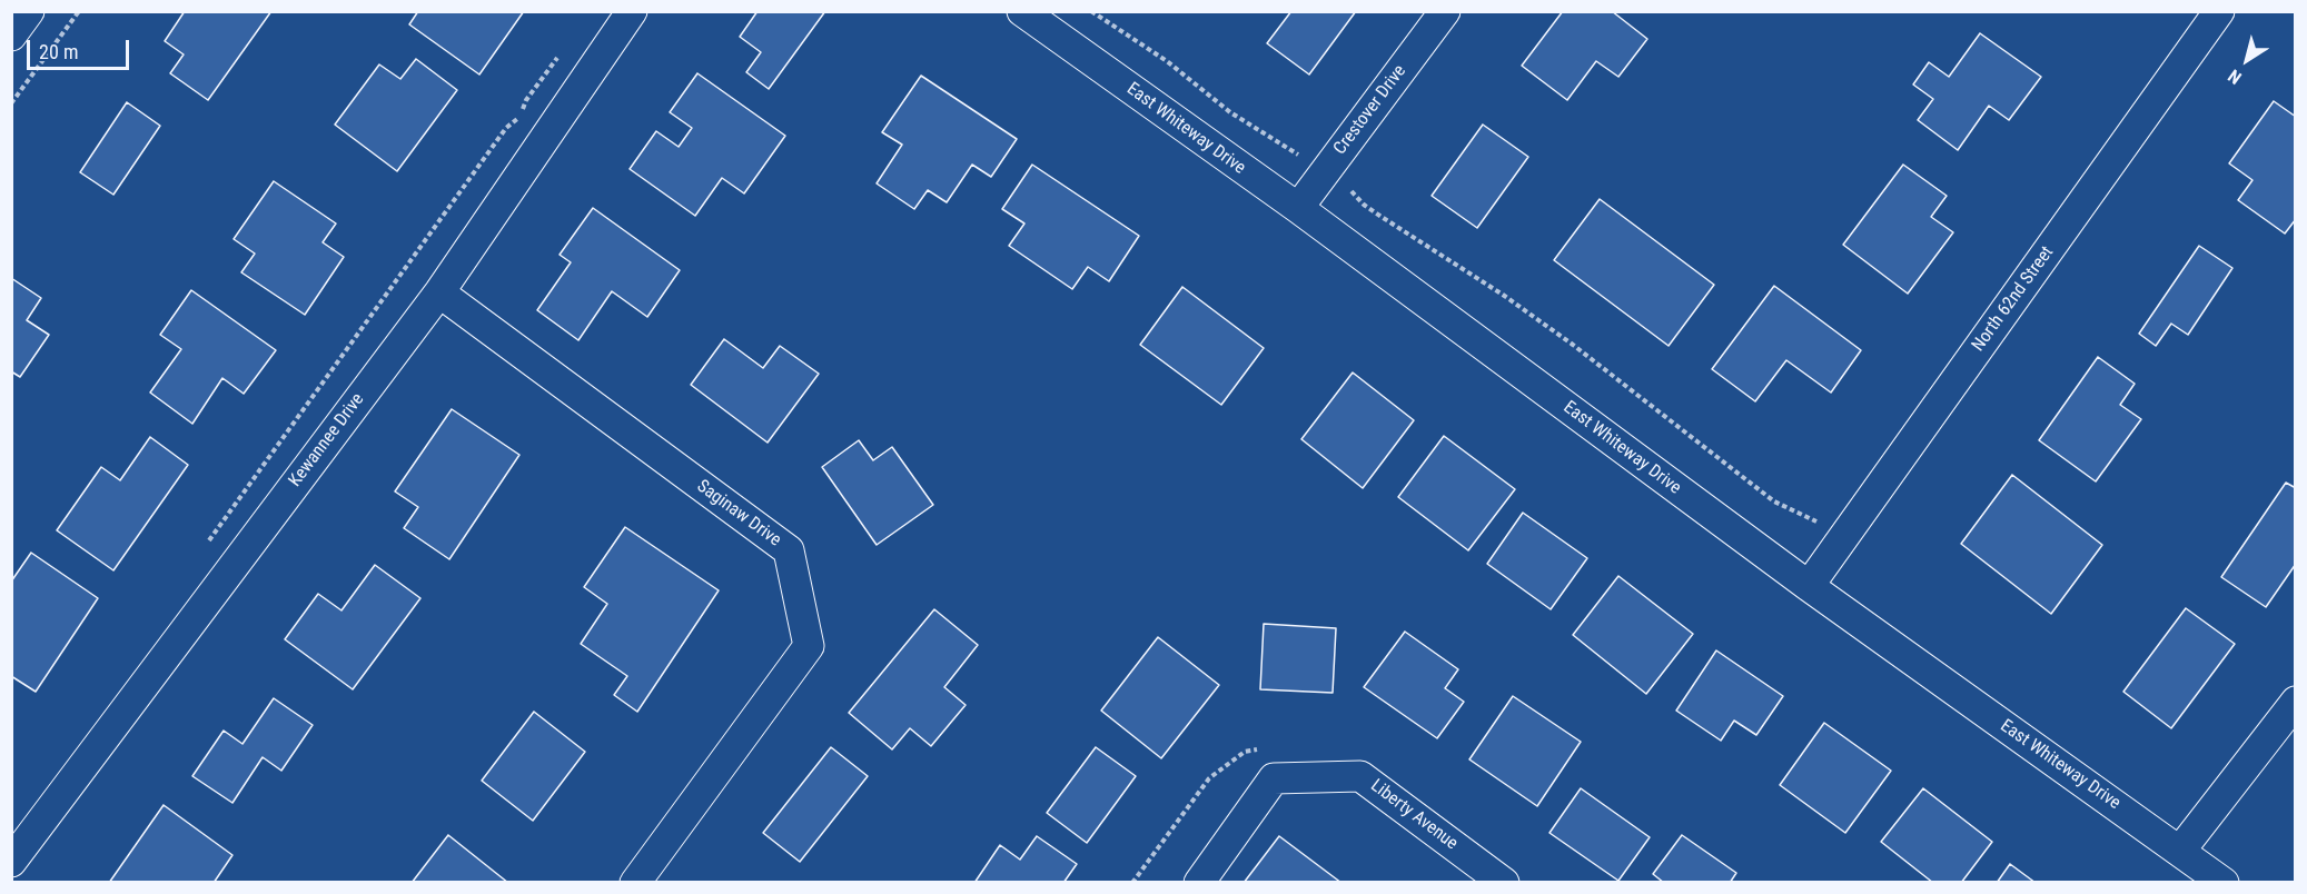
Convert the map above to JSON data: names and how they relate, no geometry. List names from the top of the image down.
{
  "streets": {
    "street": [
      "Crestover Drive",
      "East Whiteway Drive",
      "North 62nd Street",
      "Kewannee Drive",
      "Saginaw Drive",
      "Liberty Avenue"
    ]
  },
  "crossings": [
    ["Crestover Drive", "East Whiteway Drive"],
    ["East Whiteway Drive", "North 62nd Street"],
    ["Kewannee Drive", "Saginaw Drive"]
  ],
  "scale_bar": "20 m",
  "north": "bottom left"
}
